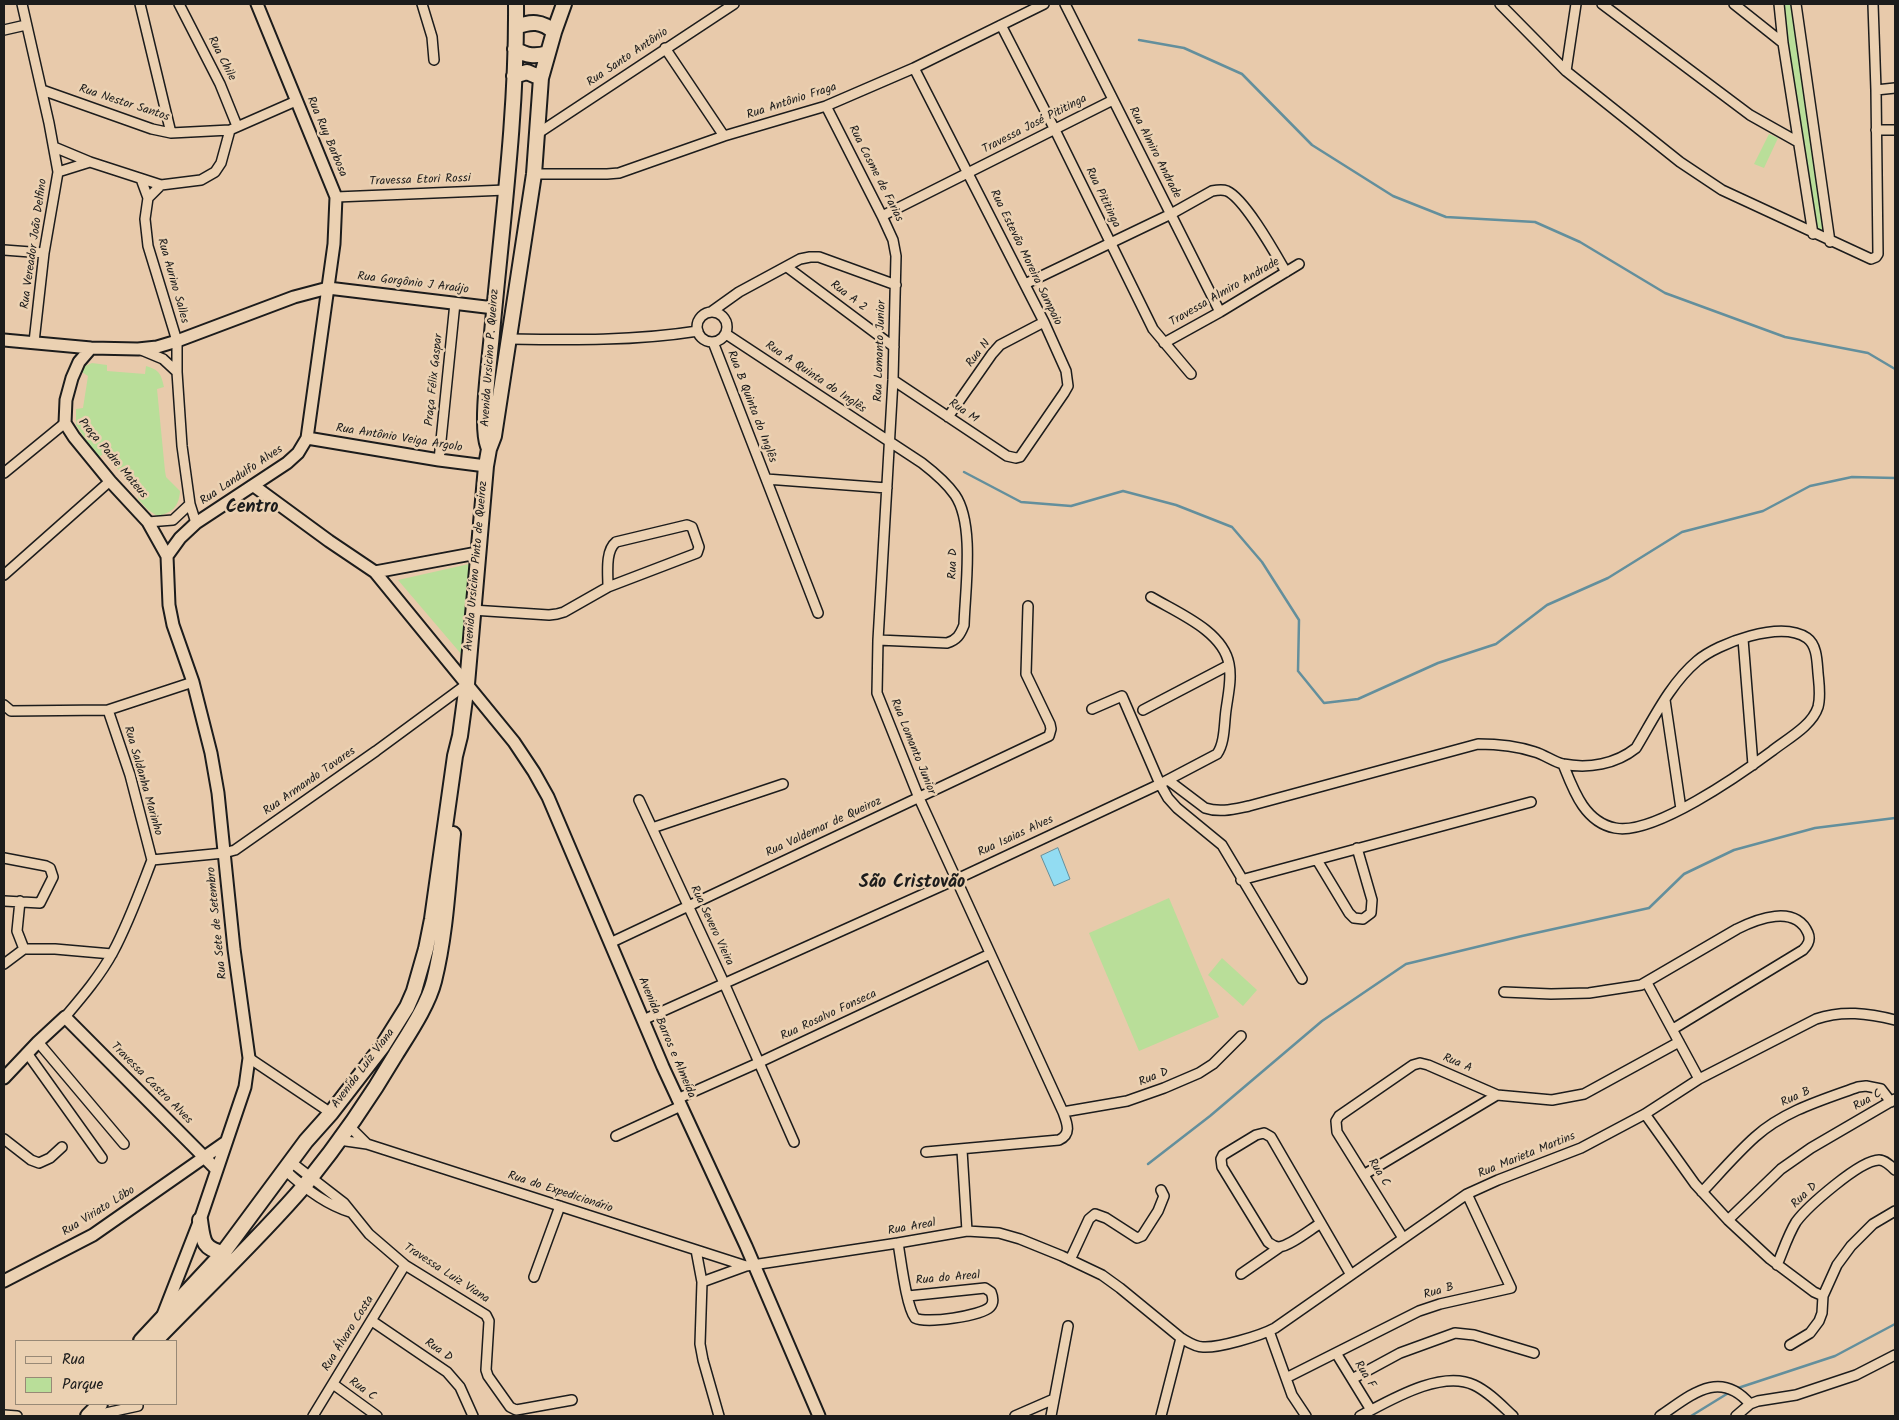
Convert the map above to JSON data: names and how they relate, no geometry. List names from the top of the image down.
{
  "streets": {
    "main road": ["Avenida Ursicino P. Queiroz", "Avenida Ursicino Pinto de Queiroz", "Avenida Luiz Viana"],
    "street": [
      "Rua Santo Antônio",
      "Rua Chile",
      "Rua Antônio Fraga",
      "Rua Nestor Santos",
      "Travessa José Pititinga",
      "Rua Ruy Barbosa",
      "Rua Almiro Andrade",
      "Rua Cosme de Farias",
      "Travessa Etori Rossi",
      "Rua Pititinga",
      "Rua Vereador João Delfino",
      "Rua Estevão Moreira Sampaio",
      "Rua Aurino Salles",
      "Rua Gorgônio J Araújo",
      "Travessa Almiro Andrade",
      "Rua A 2",
      "Rua Lomanto Junior",
      "Rua N",
      "Rua A Quinta do Inglês",
      "Praça Félix Gaspar",
      "Rua B Quinta do Inglês",
      "Rua M",
      "Rua Antônio Veiga Argolo",
      "Praça Padre Mateus",
      "Rua Landulfo Alves",
      "Rua D",
      "Rua Saldanha Marinho",
      "Rua Armando Tavares",
      "Rua Valdemar de Queiroz",
      "Rua Isaias Alves",
      "Rua Sete de Setembro",
      "Rua Severo Vieira",
      "Rua Rosalvo Fonseca",
      "Avenida Barros e Almeida",
      "Rua A",
      "Travessa Castro Alves",
      "Rua B",
      "Rua C",
      "Rua Marieta Martins",
      "Rua do Expedicionário",
      "Rua Viriato Lôbo",
      "Rua Areal",
      "Travessa Luiz Viana",
      "Rua do Areal",
      "Rua Álvaro Costa",
      "Rua F"
    ]
  },
  "crossings": [
    ["Rua Santo Antônio", "Avenida Ursicino P. Queiroz"],
    ["Rua Chile", "Rua Nestor Santos"],
    ["Rua Antônio Fraga", "Rua Cosme de Farias"],
    ["Rua Antônio Fraga", "Rua Pititinga"],
    ["Rua Antônio Fraga", "Rua Estevão Moreira Sampaio"],
    ["Rua Antônio Fraga", "Avenida Ursicino P. Queiroz"],
    ["Rua Nestor Santos", "Rua Vereador João Delfino"],
    ["Travessa José Pititinga", "Rua Almiro Andrade"],
    ["Travessa José Pititinga", "Rua Cosme de Farias"],
    ["Travessa José Pititinga", "Rua Pititinga"],
    ["Travessa José Pititinga", "Rua Estevão Moreira Sampaio"],
    ["Rua Ruy Barbosa", "Travessa Etori Rossi"],
    ["Rua Ruy Barbosa", "Rua Gorgônio J Araújo"],
    ["Rua Ruy Barbosa", "Rua Landulfo Alves"],
    ["Rua Almiro Andrade", "Travessa Almiro Andrade"],
    ["Rua Cosme de Farias", "Rua Lomanto Junior"],
    ["Travessa Etori Rossi", "Avenida Ursicino P. Queiroz"],
    ["Rua Pititinga", "Travessa Almiro Andrade"],
    ["Rua Estevão Moreira Sampaio", "Rua N"],
    ["Rua Estevão Moreira Sampaio", "Rua M"],
    ["Rua Gorgônio J Araújo", "Avenida Ursicino P. Queiroz"],
    ["Rua Gorgônio J Araújo", "Praça Félix Gaspar"],
    ["Rua Gorgônio J Araújo", "Rua Landulfo Alves"],
    ["Rua A 2", "Rua Lomanto Junior"],
    ["Rua Lomanto Junior", "Rua A Quinta do Inglês"],
    ["Rua Lomanto Junior", "Rua B Quinta do Inglês"],
    ["Rua Lomanto Junior", "Rua M"],
    ["Rua Lomanto Junior", "Rua D"],
    ["Rua Lomanto Junior", "Rua Valdemar de Queiroz"],
    ["Rua Lomanto Junior", "Rua Isaias Alves"],
    ["Rua Lomanto Junior", "Rua Rosalvo Fonseca"],
    ["Rua N", "Rua M"],
    ["Avenida Ursicino P. Queiroz", "Avenida Ursicino Pinto de Queiroz"],
    ["Rua A Quinta do Inglês", "Rua B Quinta do Inglês"],
    ["Rua A Quinta do Inglês", "Rua D"],
    ["Praça Félix Gaspar", "Rua Antônio Veiga Argolo"],
    ["Rua Antônio Veiga Argolo", "Rua Landulfo Alves"],
    ["Rua Antônio Veiga Argolo", "Avenida Ursicino Pinto de Queiroz"],
    ["Praça Padre Mateus", "Rua Sete de Setembro"],
    ["Rua Landulfo Alves", "Rua Sete de Setembro"],
    ["Rua Landulfo Alves", "Avenida Barros e Almeida"],
    ["Rua D", "Rua Álvaro Costa"],
    ["Avenida Ursicino Pinto de Queiroz", "Rua Armando Tavares"],
    ["Avenida Ursicino Pinto de Queiroz", "Avenida Barros e Almeida"],
    ["Avenida Ursicino Pinto de Queiroz", "Avenida Luiz Viana"],
    ["Rua Saldanha Marinho", "Rua Armando Tavares"],
    ["Rua Armando Tavares", "Rua Sete de Setembro"],
    ["Rua Armando Tavares", "Avenida Barros e Almeida"],
    ["Rua Armando Tavares", "Avenida Luiz Viana"],
    ["Rua Valdemar de Queiroz", "Rua Severo Vieira"],
    ["Rua Valdemar de Queiroz", "Avenida Barros e Almeida"],
    ["Rua Isaias Alves", "Rua Severo Vieira"],
    ["Rua Isaias Alves", "Avenida Barros e Almeida"],
    ["Rua Sete de Setembro", "Avenida Luiz Viana"],
    ["Rua Sete de Setembro", "Travessa Castro Alves"],
    ["Rua Sete de Setembro", "Rua Viriato Lôbo"],
    ["Rua Severo Vieira", "Rua Rosalvo Fonseca"],
    ["Rua Rosalvo Fonseca", "Avenida Barros e Almeida"],
    ["Avenida Barros e Almeida", "Avenida Luiz Viana"],
    ["Avenida Barros e Almeida", "Rua do Expedicionário"],
    ["Avenida Barros e Almeida", "Rua Areal"],
    ["Rua A", "Rua C"],
    ["Avenida Luiz Viana", "Rua do Expedicionário"],
    ["Avenida Luiz Viana", "Travessa Luiz Viana"],
    ["Travessa Castro Alves", "Rua Viriato Lôbo"],
    ["Rua B", "Rua C"],
    ["Rua B", "Rua Marieta Martins"],
    ["Rua B", "Rua F"],
    ["Rua C", "Rua Marieta Martins"],
    ["Rua C", "Rua Álvaro Costa"],
    ["Rua Marieta Martins", "Rua Areal"],
    ["Rua do Expedicionário", "Rua Areal"],
    ["Rua Areal", "Rua do Areal"],
    ["Travessa Luiz Viana", "Rua Álvaro Costa"]
  ],
  "districts": ["Centro", "São Cristovão"],
  "legend": ["Rua", "Parque"]
}
